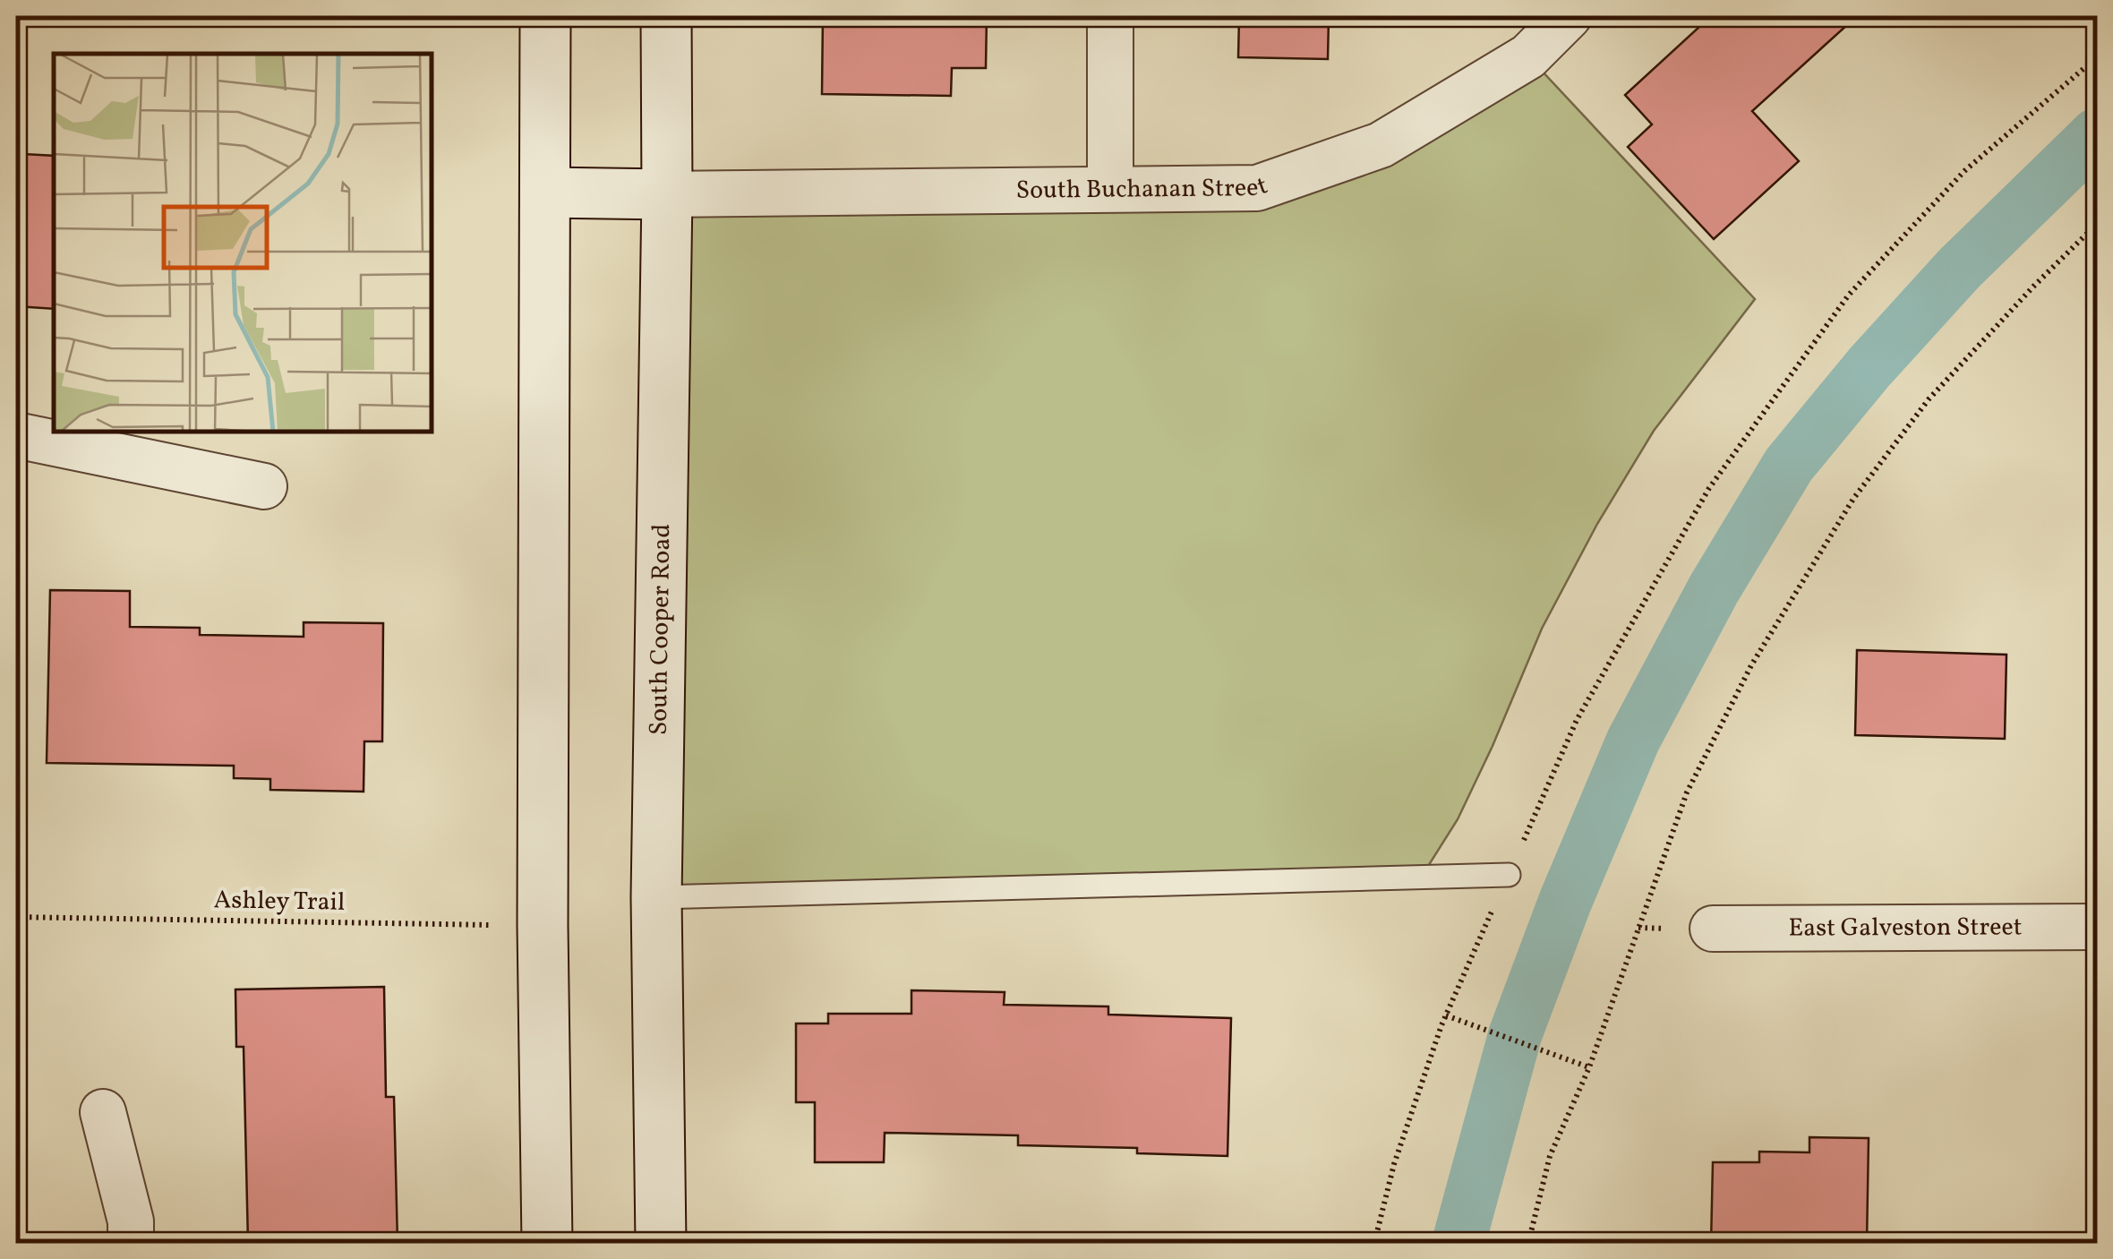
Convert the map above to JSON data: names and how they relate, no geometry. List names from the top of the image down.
{
  "streets": {
    "main road": ["South Cooper Road"],
    "street": ["South Buchanan Street", "East Galveston Street"],
    "path": ["Ashley Trail"]
  },
  "crossings": [
    ["South Buchanan Street", "South Cooper Road"]
  ]
}
